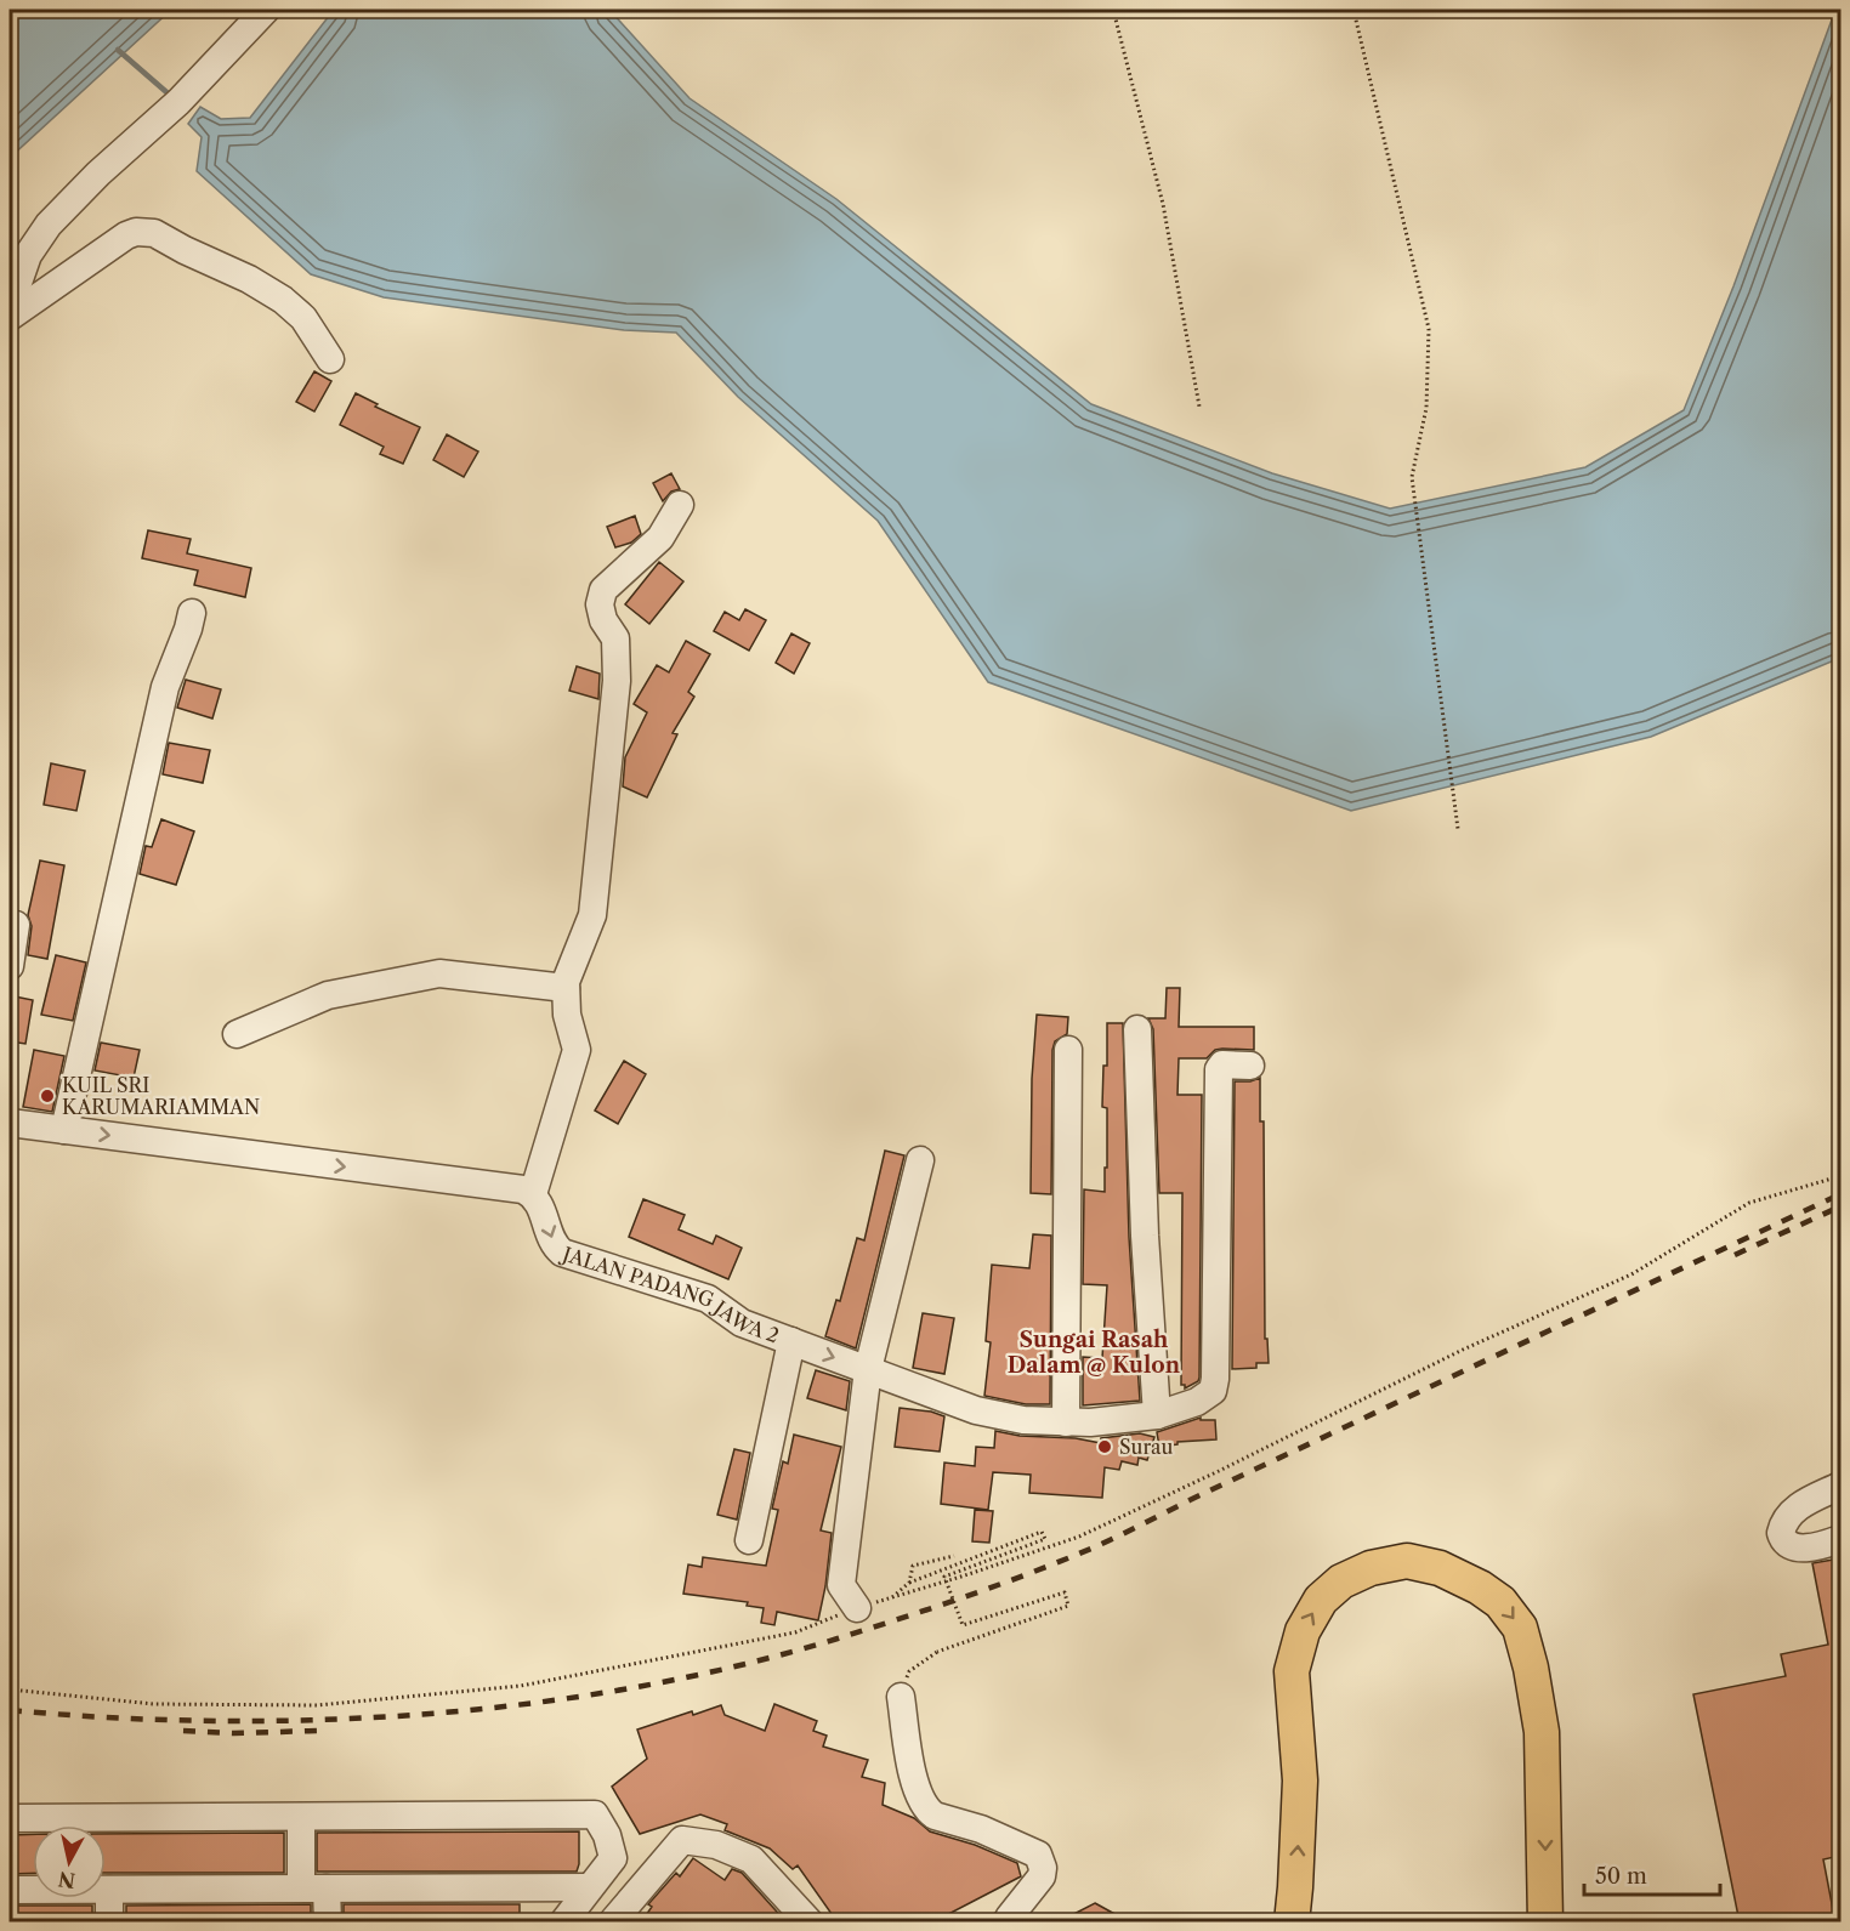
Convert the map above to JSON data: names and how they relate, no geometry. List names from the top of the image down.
{
  "streets": {
    "street": ["JALAN PADANG JAWA 2"]
  },
  "districts": ["Sungai Rasah Dalam @ Kulon"],
  "places": ["KUIL SRI KARUMARIAMMAN", "Surau"],
  "scale_bar": "50 m",
  "north": "bottom"
}
